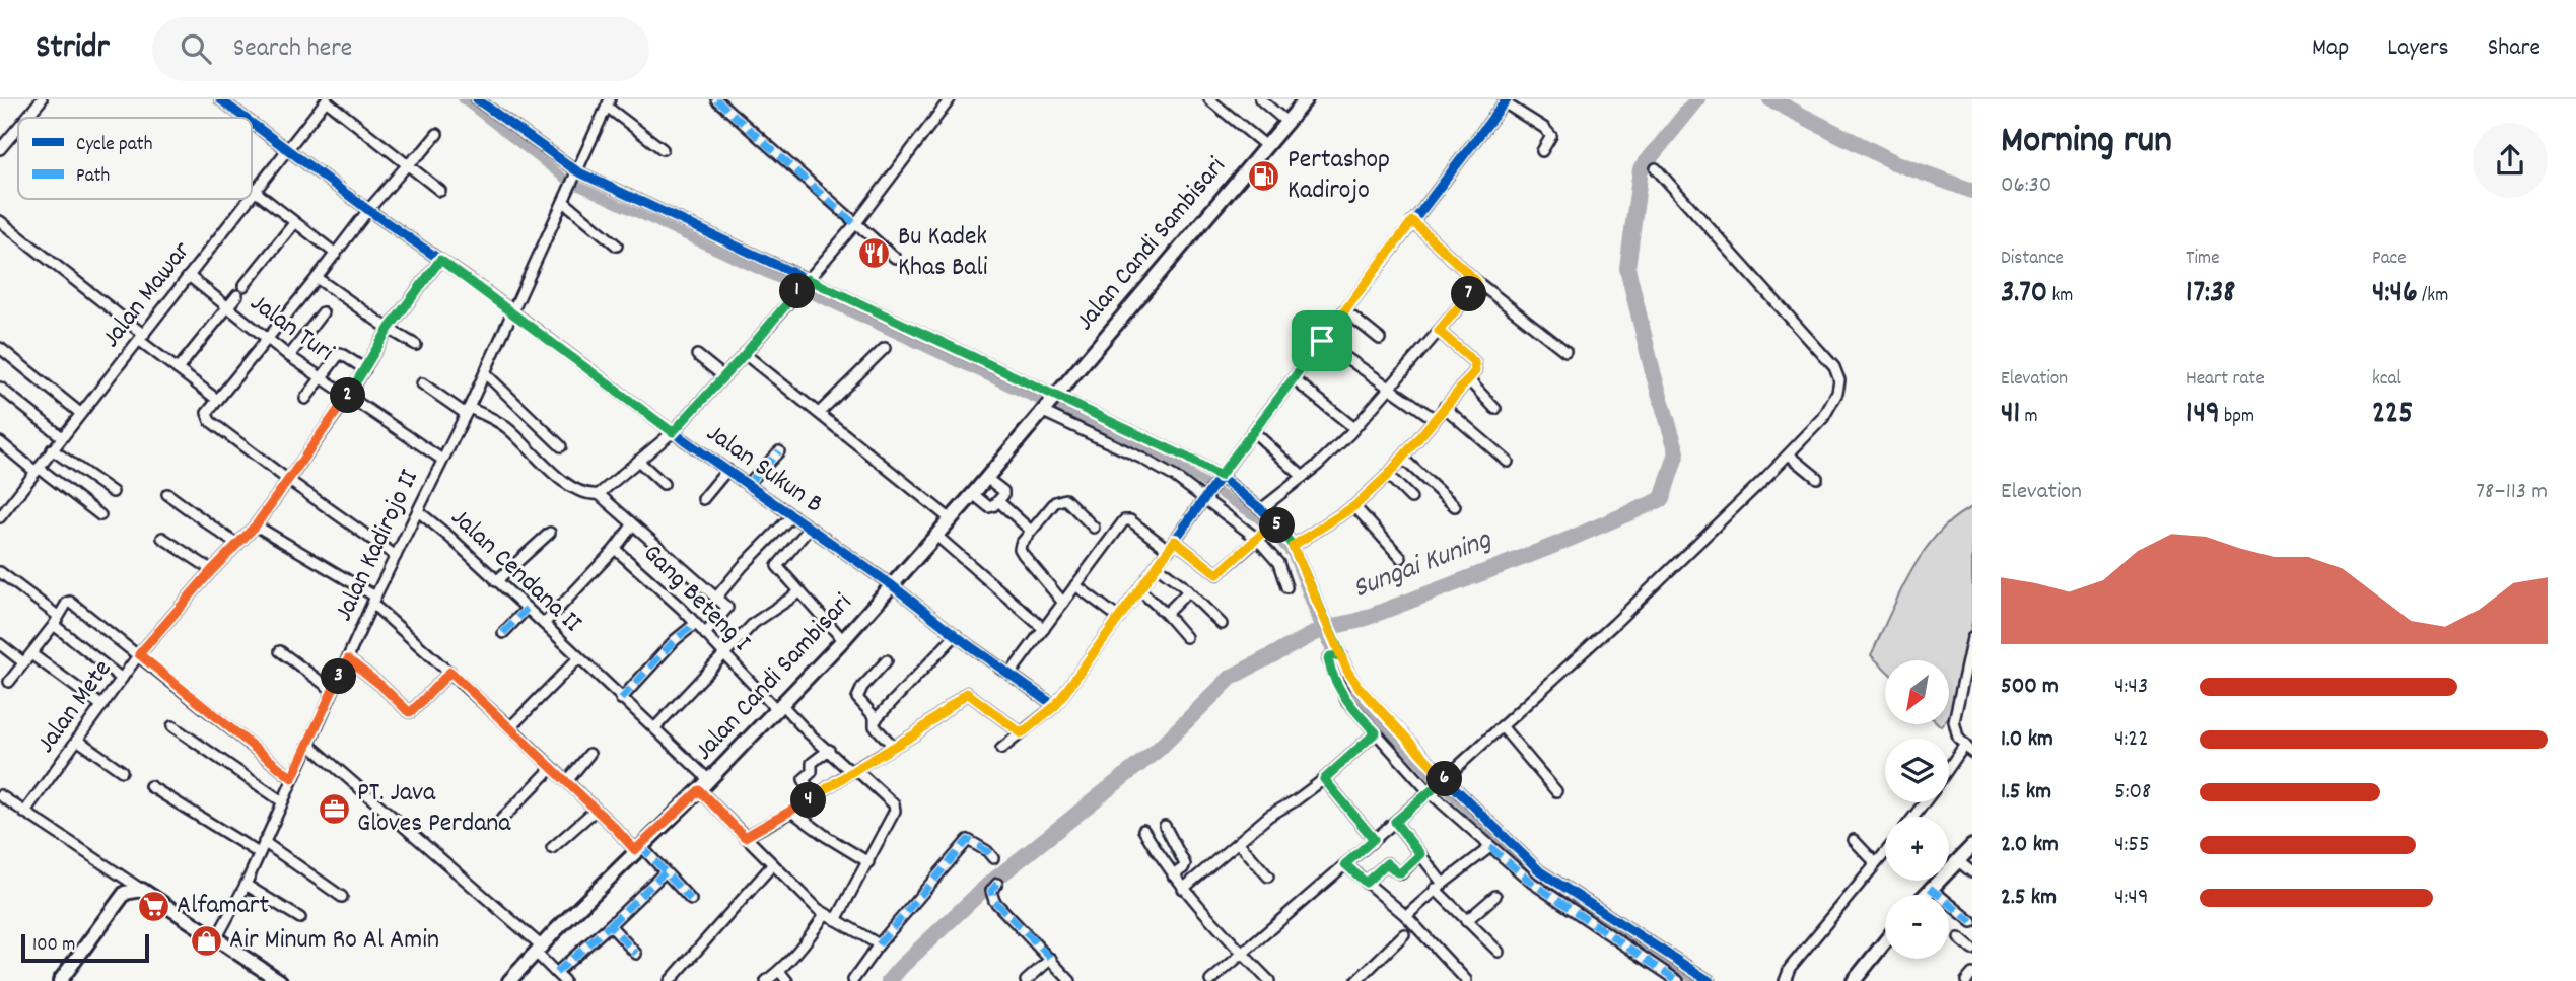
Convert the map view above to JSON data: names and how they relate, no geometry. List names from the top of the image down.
{
  "streets": {
    "street": [
      "Jalan Candi Sambisari",
      "Jalan Mawar",
      "Jalan Turi",
      "Jalan Sukun B",
      "Jalan Kadirojo II",
      "Jalan Cendana II",
      "Gang Beteng I",
      "Jalan Mete"
    ]
  },
  "crossings": [
    ["Jalan Candi Sambisari", "Jalan Sukun B"],
    ["Jalan Candi Sambisari", "Jalan Cendana II"],
    ["Jalan Candi Sambisari", "Gang Beteng I"],
    ["Jalan Mawar", "Jalan Turi"],
    ["Jalan Mawar", "Jalan Sukun B"],
    ["Jalan Turi", "Jalan Kadirojo II"],
    ["Jalan Turi", "Jalan Mete"],
    ["Jalan Sukun B", "Jalan Kadirojo II"],
    ["Jalan Sukun B", "Jalan Mete"],
    ["Jalan Kadirojo II", "Jalan Cendana II"]
  ],
  "water": ["Sungai Kuning"],
  "places": {
    "fuel station": ["Pertashop Kadirojo"],
    "restaurant": ["Bu Kadek Khas Bali"],
    "office": ["PT. Java Gloves Perdana"],
    "supermarket": ["Alfamart"],
    "shop": ["Air Minum Ro Al Amin"]
  },
  "legend": ["Cycle path", "Path"],
  "scale_bar": "100 m",
  "north": "bottom left",
  "page": {
    "header": "Stridr",
    "search": "Search here",
    "nav": ["Map", "Layers", "Share"],
    "heading": ["Morning run", "06:30"],
    "stats": [
      ["Distance", "3.70 km"],
      ["Time", "17:38"],
      ["Pace", "4:46 /km"],
      ["Elevation", "41 m"],
      ["Heart rate", "149 bpm"],
      ["kcal", "225"]
    ],
    "pins": [
      "1",
      "7",
      "2",
      "5",
      "3",
      "6",
      "4"
    ],
    "chart": ["Elevation", "78–113 m"],
    "map_buttons": ["+", "−"],
    "list": [
      {
        "name": "500 m",
        "note": "4:43"
      },
      {
        "name": "1.0 km",
        "note": "4:22"
      },
      {
        "name": "1.5 km",
        "note": "5:08"
      },
      {
        "name": "2.0 km",
        "note": "4:55"
      },
      {
        "name": "2.5 km",
        "note": "4:49"
      }
    ],
    "scale": "100 m"
  }
}
